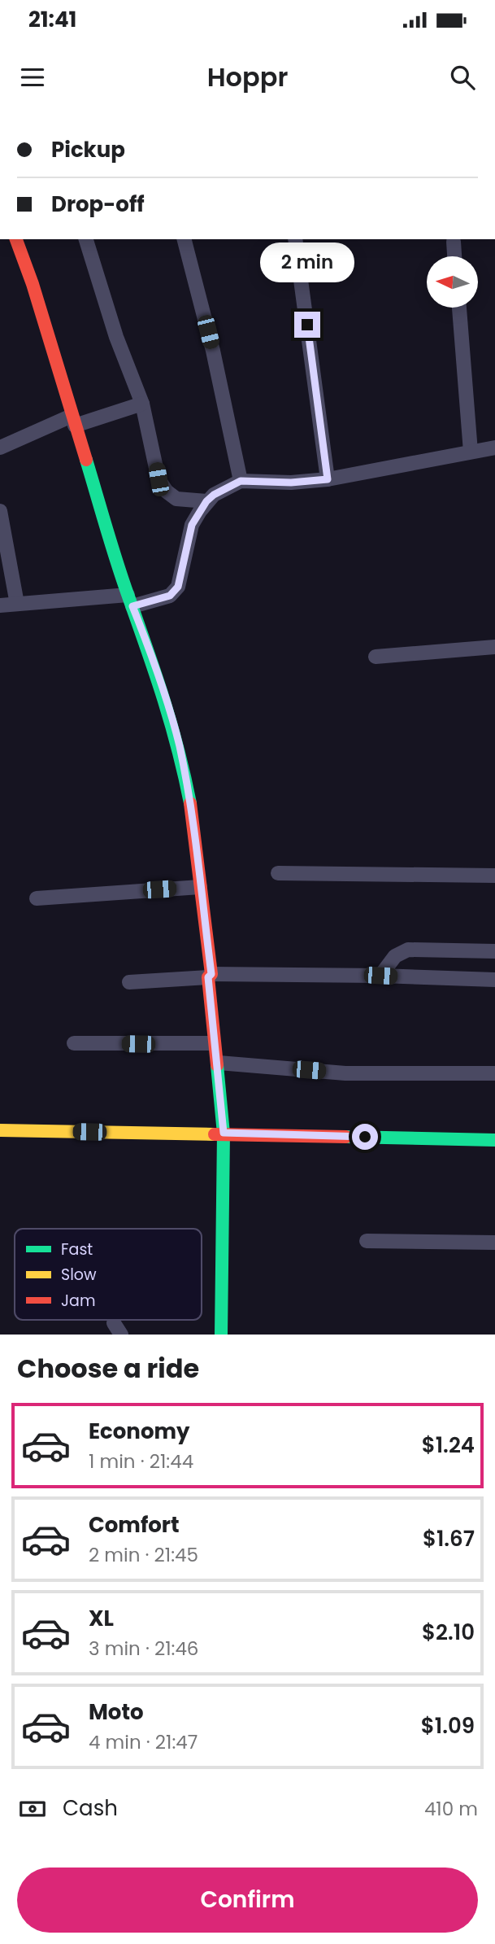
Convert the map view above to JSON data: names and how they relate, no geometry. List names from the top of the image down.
{
  "legend": ["Fast", "Slow", "Jam"],
  "north": "left",
  "page": {
    "status": "21:41",
    "header": "Hoppr",
    "banner": ["Pickup", "Drop-off"],
    "bubble": "2 min",
    "heading": "Choose a ride",
    "list": [
      {
        "name": "Economy",
        "note": "1 min · 21:44",
        "value": "$1.24"
      },
      {
        "name": "Comfort",
        "note": "2 min · 21:45",
        "value": "$1.67"
      },
      {
        "name": "XL",
        "note": "3 min · 21:46",
        "value": "$2.10"
      },
      {
        "name": "Moto",
        "note": "4 min · 21:47",
        "value": "$1.09"
      }
    ],
    "pay": ["Cash", "410 m"],
    "buttons": "Confirm"
  }
}
